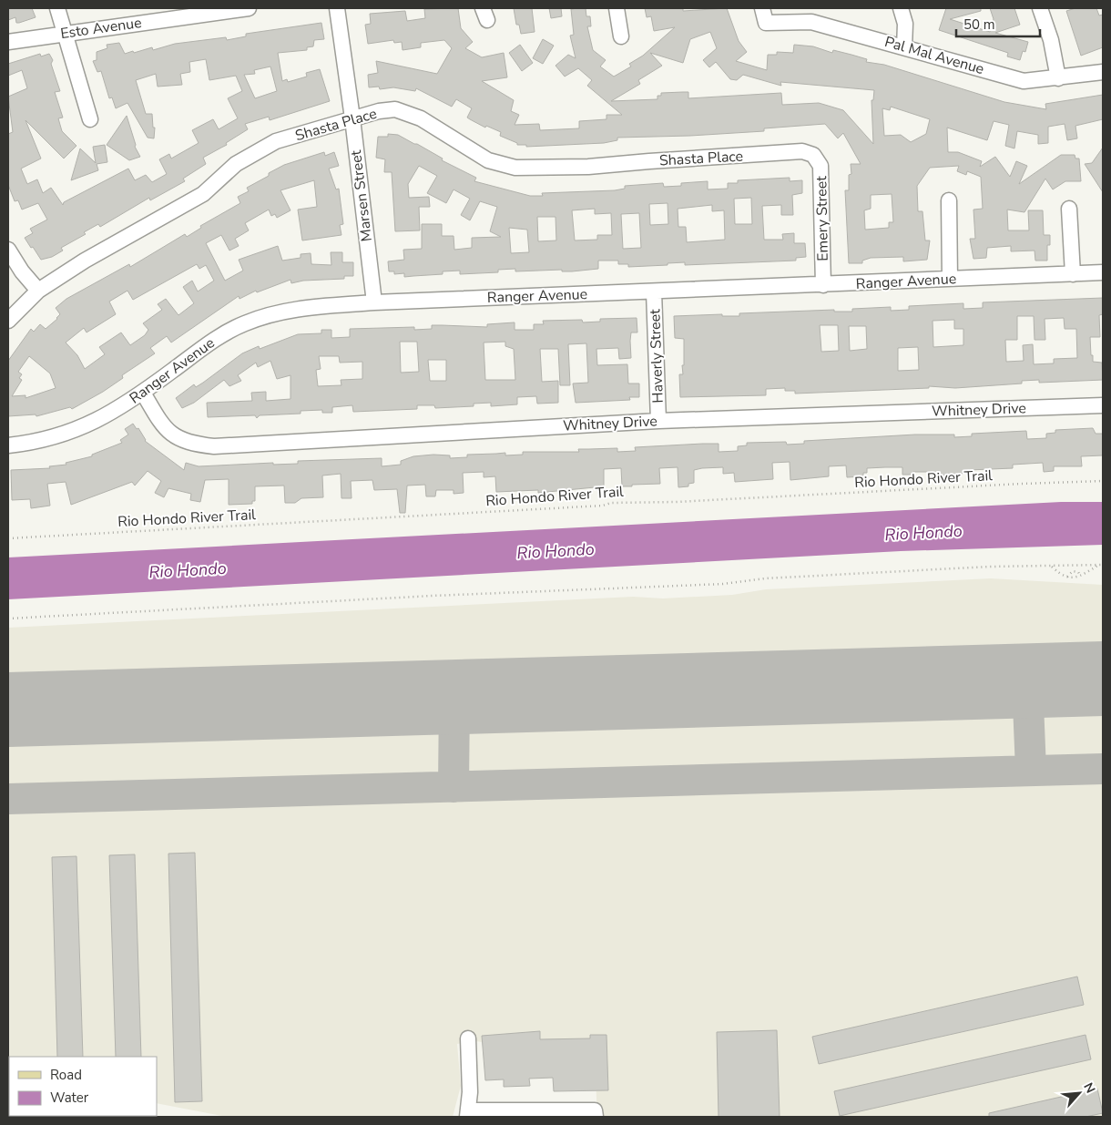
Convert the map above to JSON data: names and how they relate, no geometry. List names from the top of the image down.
{
  "streets": {
    "street": [
      "Esto Avenue",
      "Pal Mal Avenue",
      "Shasta Place",
      "Marsen Street",
      "Emery Street",
      "Ranger Avenue",
      "Haverly Street",
      "Whitney Drive"
    ],
    "path": ["Rio Hondo River Trail"]
  },
  "crossings": [
    ["Shasta Place", "Marsen Street"],
    ["Shasta Place", "Emery Street"],
    ["Marsen Street", "Ranger Avenue"],
    ["Emery Street", "Ranger Avenue"],
    ["Ranger Avenue", "Haverly Street"],
    ["Ranger Avenue", "Whitney Drive"],
    ["Haverly Street", "Whitney Drive"]
  ],
  "water": ["Rio Hondo"],
  "legend": ["Road", "Water"],
  "scale_bar": "50 m",
  "north": "top right"
}
